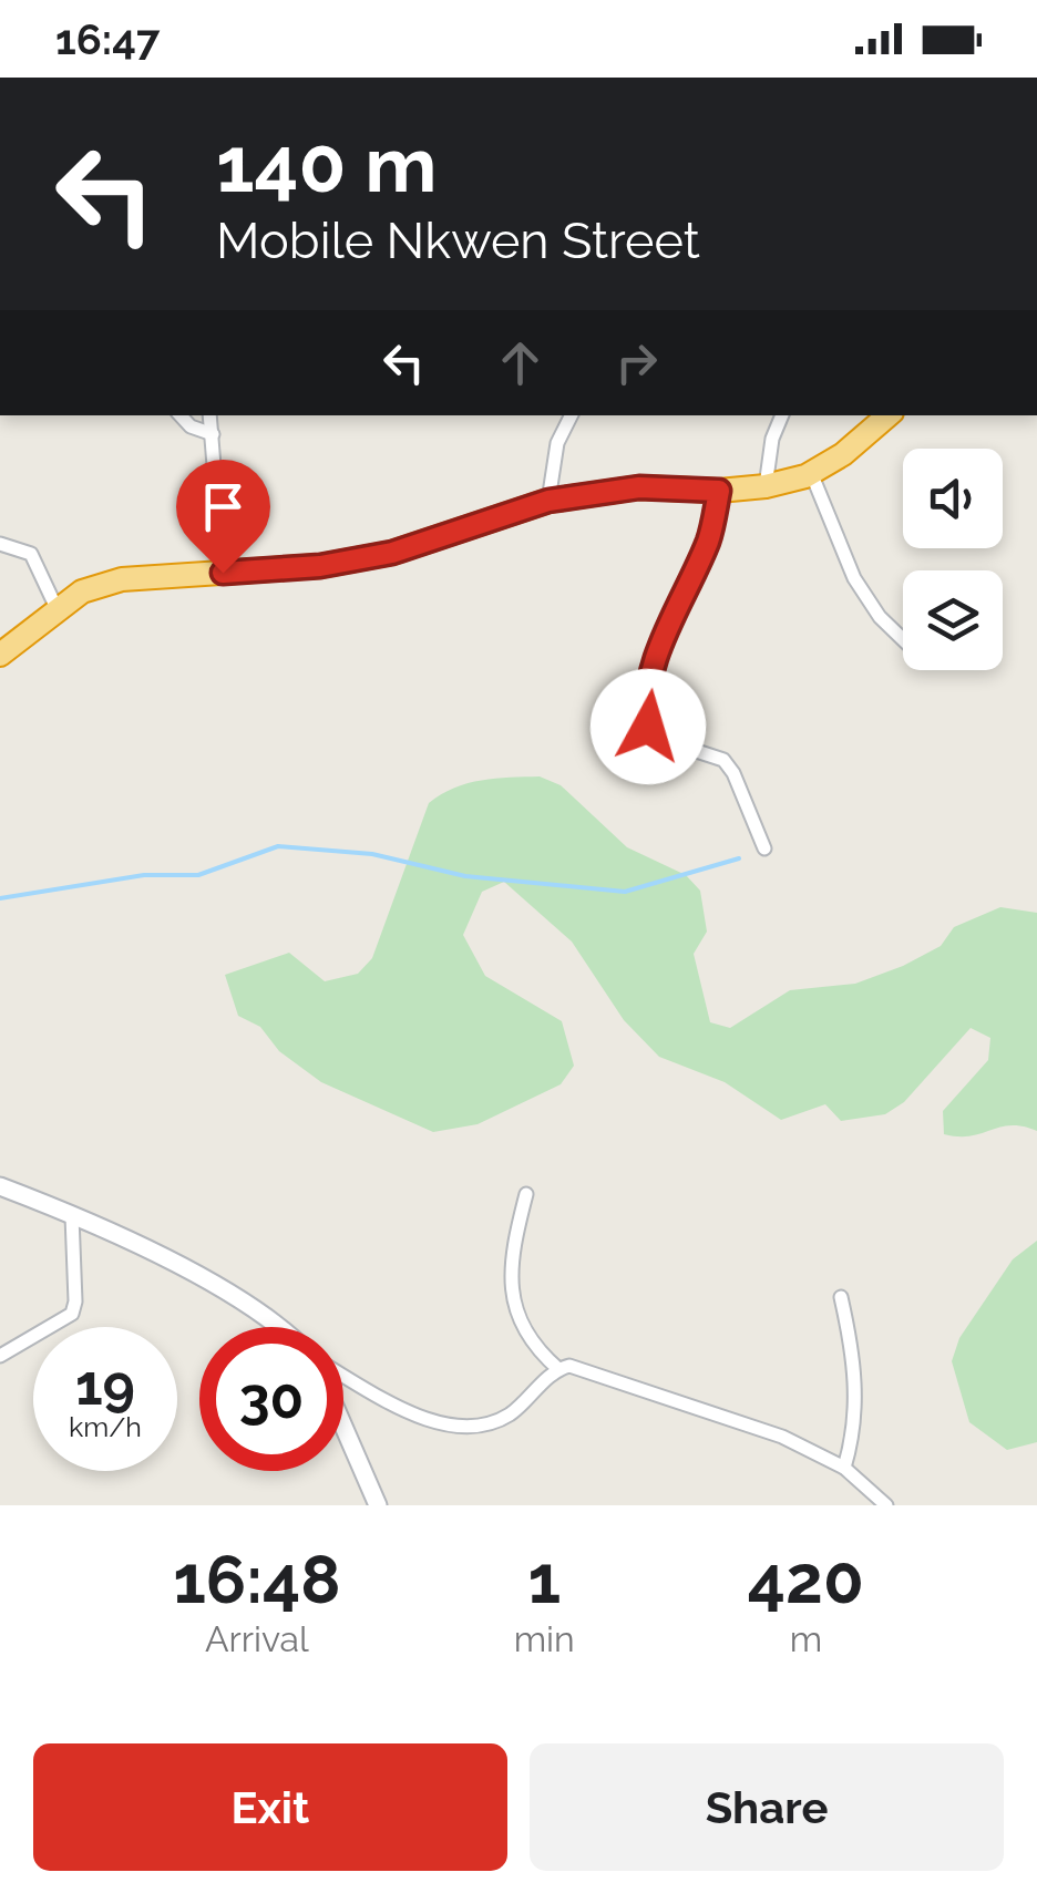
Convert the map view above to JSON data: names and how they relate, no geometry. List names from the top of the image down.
{
  "page": {
    "status": "16:47",
    "turn": ["140 m", "Mobile Nkwen Street"],
    "speed": "19 km/h",
    "limit": "30",
    "eta": [
      "16:48",
      "Arrival",
      "1",
      "min",
      "420",
      "m"
    ],
    "buttons": ["Exit", "Share"]
  }
}
